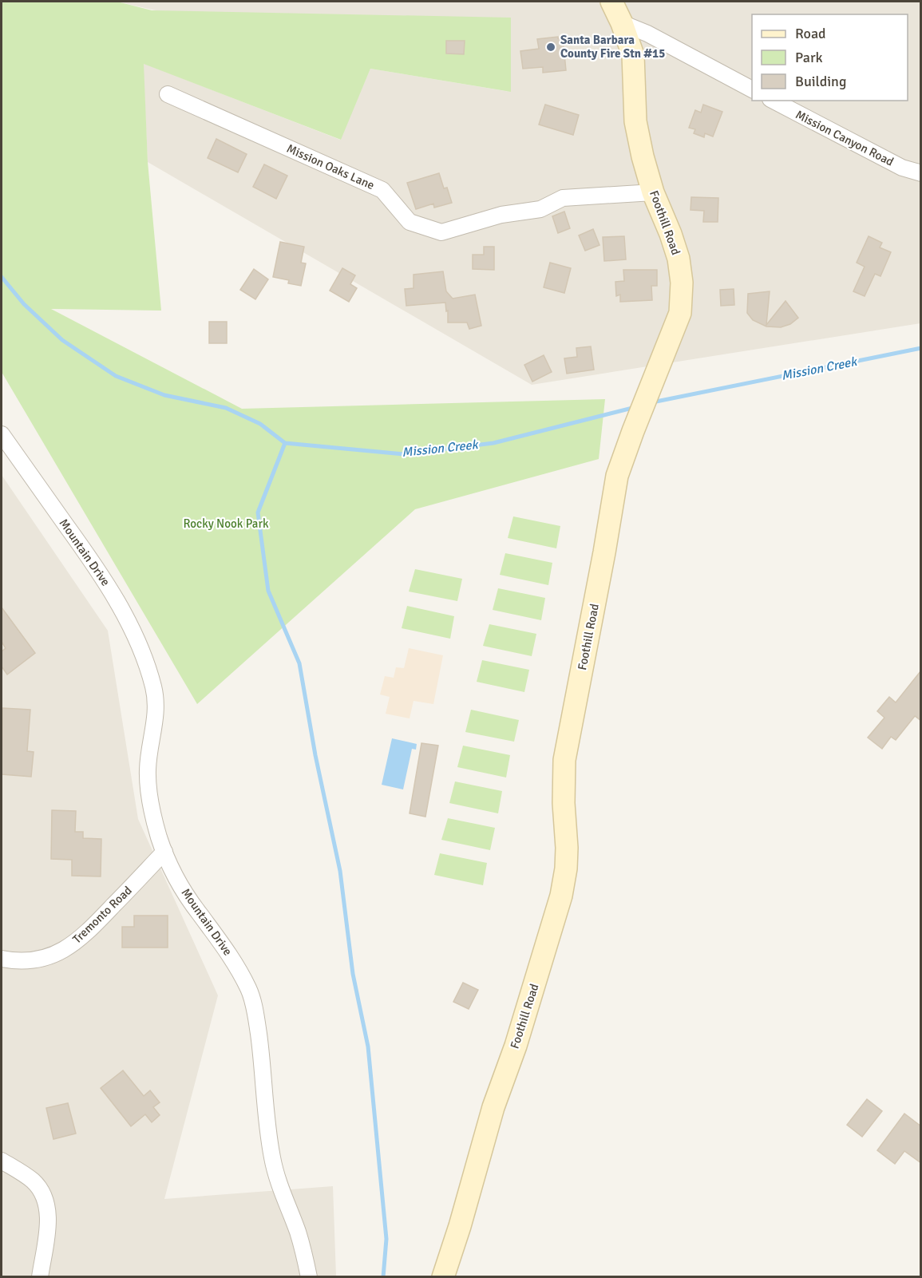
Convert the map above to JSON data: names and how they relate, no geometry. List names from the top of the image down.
{
  "streets": {
    "main road": ["Foothill Road"],
    "street": [
      "Mission Canyon Road",
      "Mission Oaks Lane",
      "Mountain Drive",
      "Tremonto Road"
    ]
  },
  "crossings": [
    ["Mission Oaks Lane", "Foothill Road"],
    ["Mountain Drive", "Tremonto Road"]
  ],
  "water": ["Mission Creek"],
  "parks": ["Rocky Nook Park"],
  "places": ["Santa Barbara County Fire Stn #15"],
  "legend": ["Road", "Park", "Building"]
}
